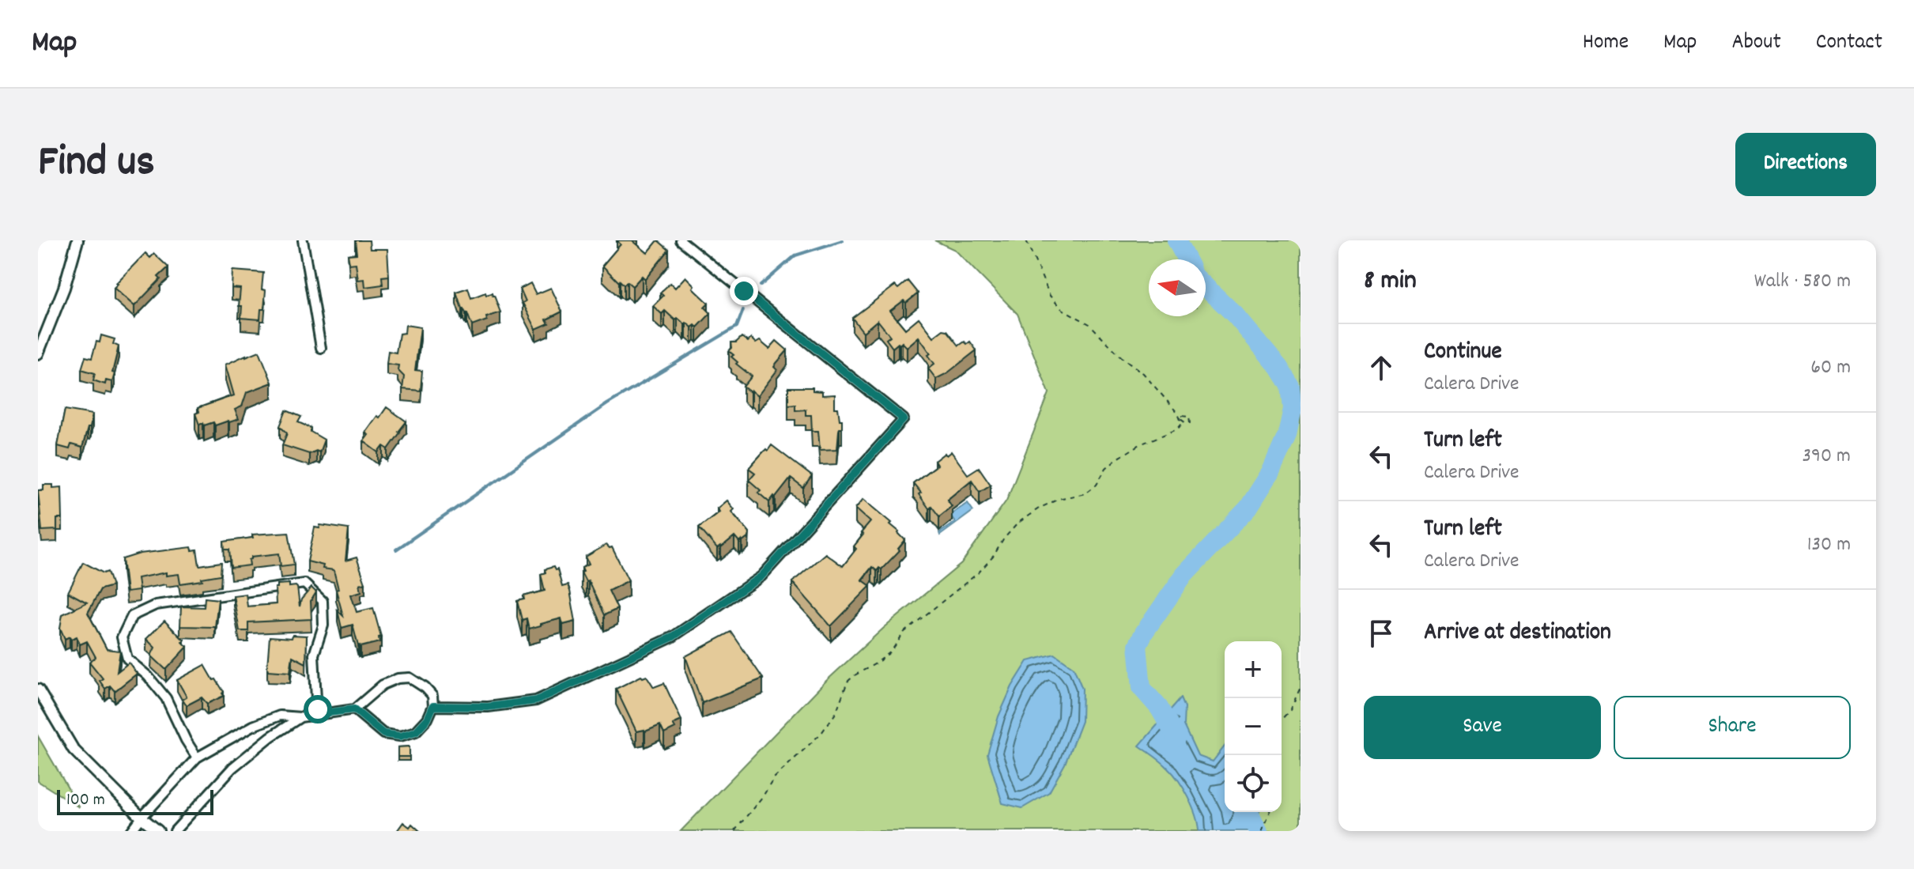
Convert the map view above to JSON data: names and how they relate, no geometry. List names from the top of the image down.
{
  "scale_bar": "100 m",
  "north": "left",
  "page": {
    "header": "Map",
    "nav": [
      "Home",
      "Map",
      "About",
      "Contact"
    ],
    "title": "Find us",
    "buttons": [
      "Directions",
      ["Save", "Share"]
    ],
    "heading": ["8 min", "Walk · 580 m"],
    "list": [
      ["Continue", "Calera Drive", "60 m"],
      ["Turn left", "Calera Drive", "390 m"],
      ["Turn left", "Calera Drive", "130 m"],
      "Arrive at destination"
    ],
    "map_buttons": ["+", "−"],
    "scale": "100 m"
  }
}
